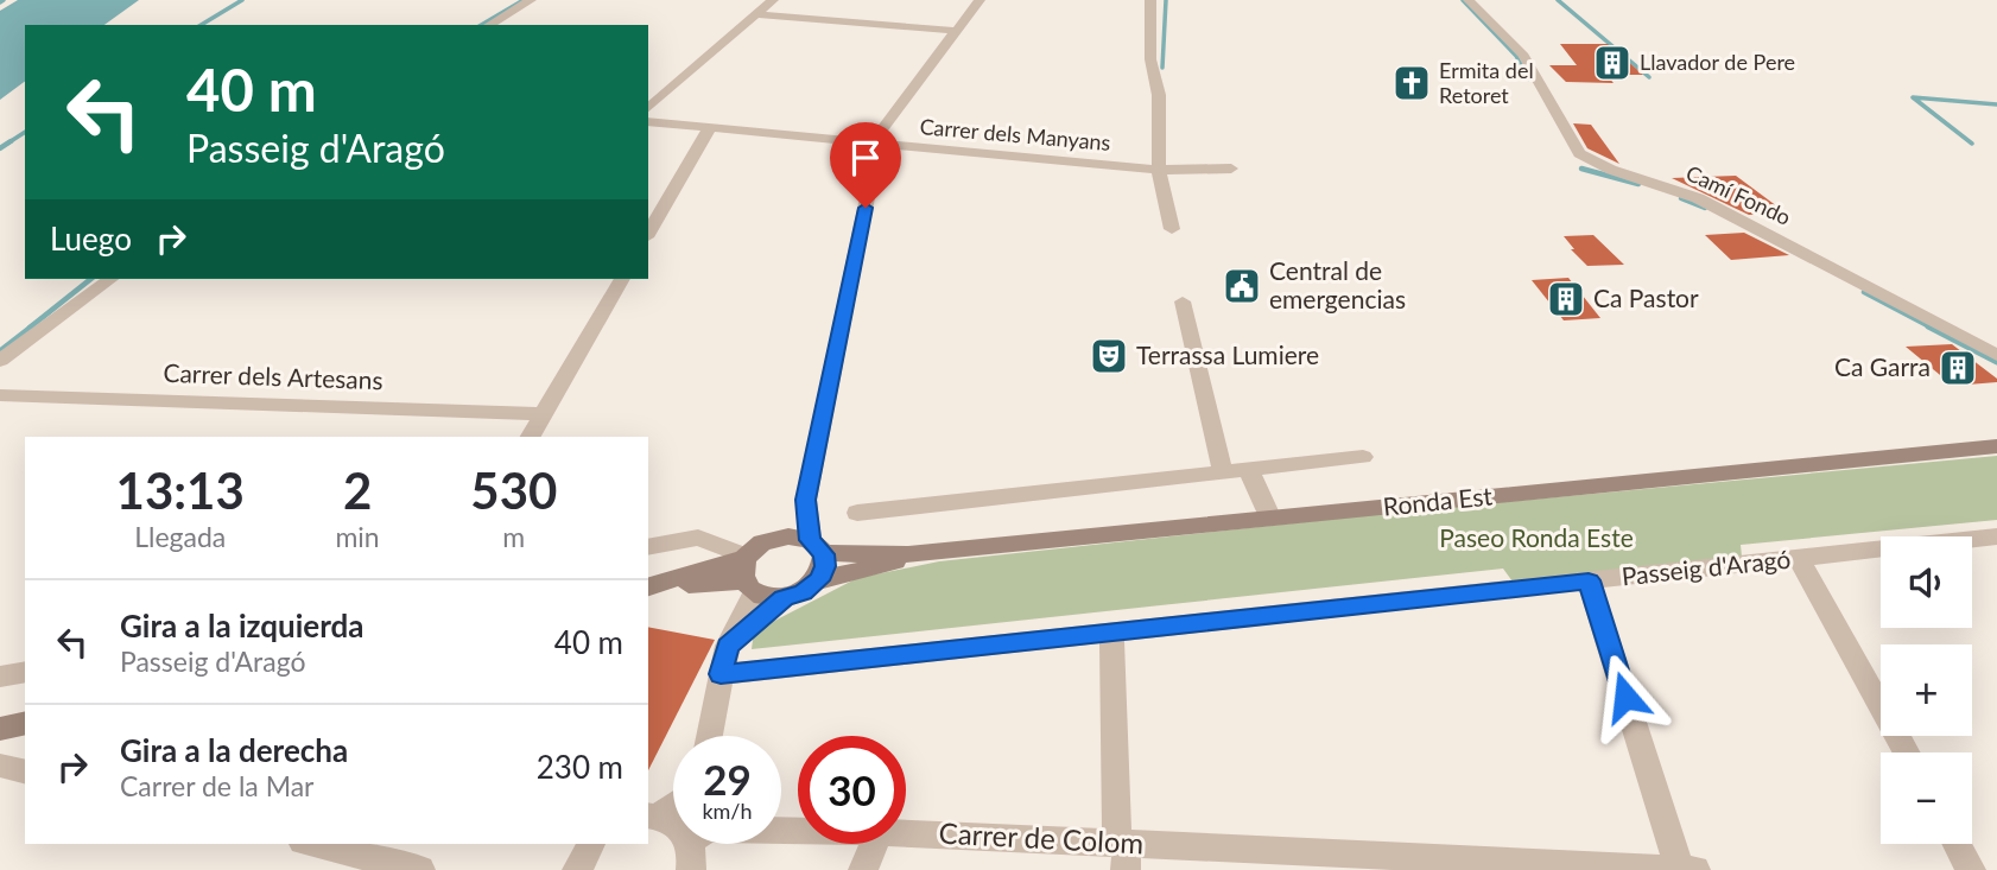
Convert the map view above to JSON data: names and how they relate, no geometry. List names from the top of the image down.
{
  "streets": {
    "main road": ["Ronda Est"],
    "street": [
      "Carrer dels Manyans",
      "Camí Fondo",
      "Carrer dels Artesans",
      "Passeig d'Aragó",
      "Carrer de Colom"
    ]
  },
  "parks": ["Paseo Ronda Este"],
  "places": {
    "building": ["Llavador de Pere", "Ca Pastor", "Ca Garra"],
    "church": ["Ermita del Retoret"],
    "public building": ["Central de emergencias"],
    "theatre": ["Terrassa Lumiere"]
  },
  "page": {
    "turn": ["40 m", "Passeig d'Aragó"],
    "then": "Luego",
    "eta": [
      "13:13",
      "Llegada",
      "2",
      "min",
      "530",
      "m"
    ],
    "map_buttons": ["+", "−"],
    "list": [
      {
        "name": "Gira a la izquierda",
        "note": "Passeig d'Aragó",
        "value": "40 m"
      },
      {
        "name": "Gira a la derecha",
        "note": "Carrer de la Mar",
        "value": "230 m"
      }
    ],
    "speed": "29 km/h",
    "limit": "30"
  }
}
